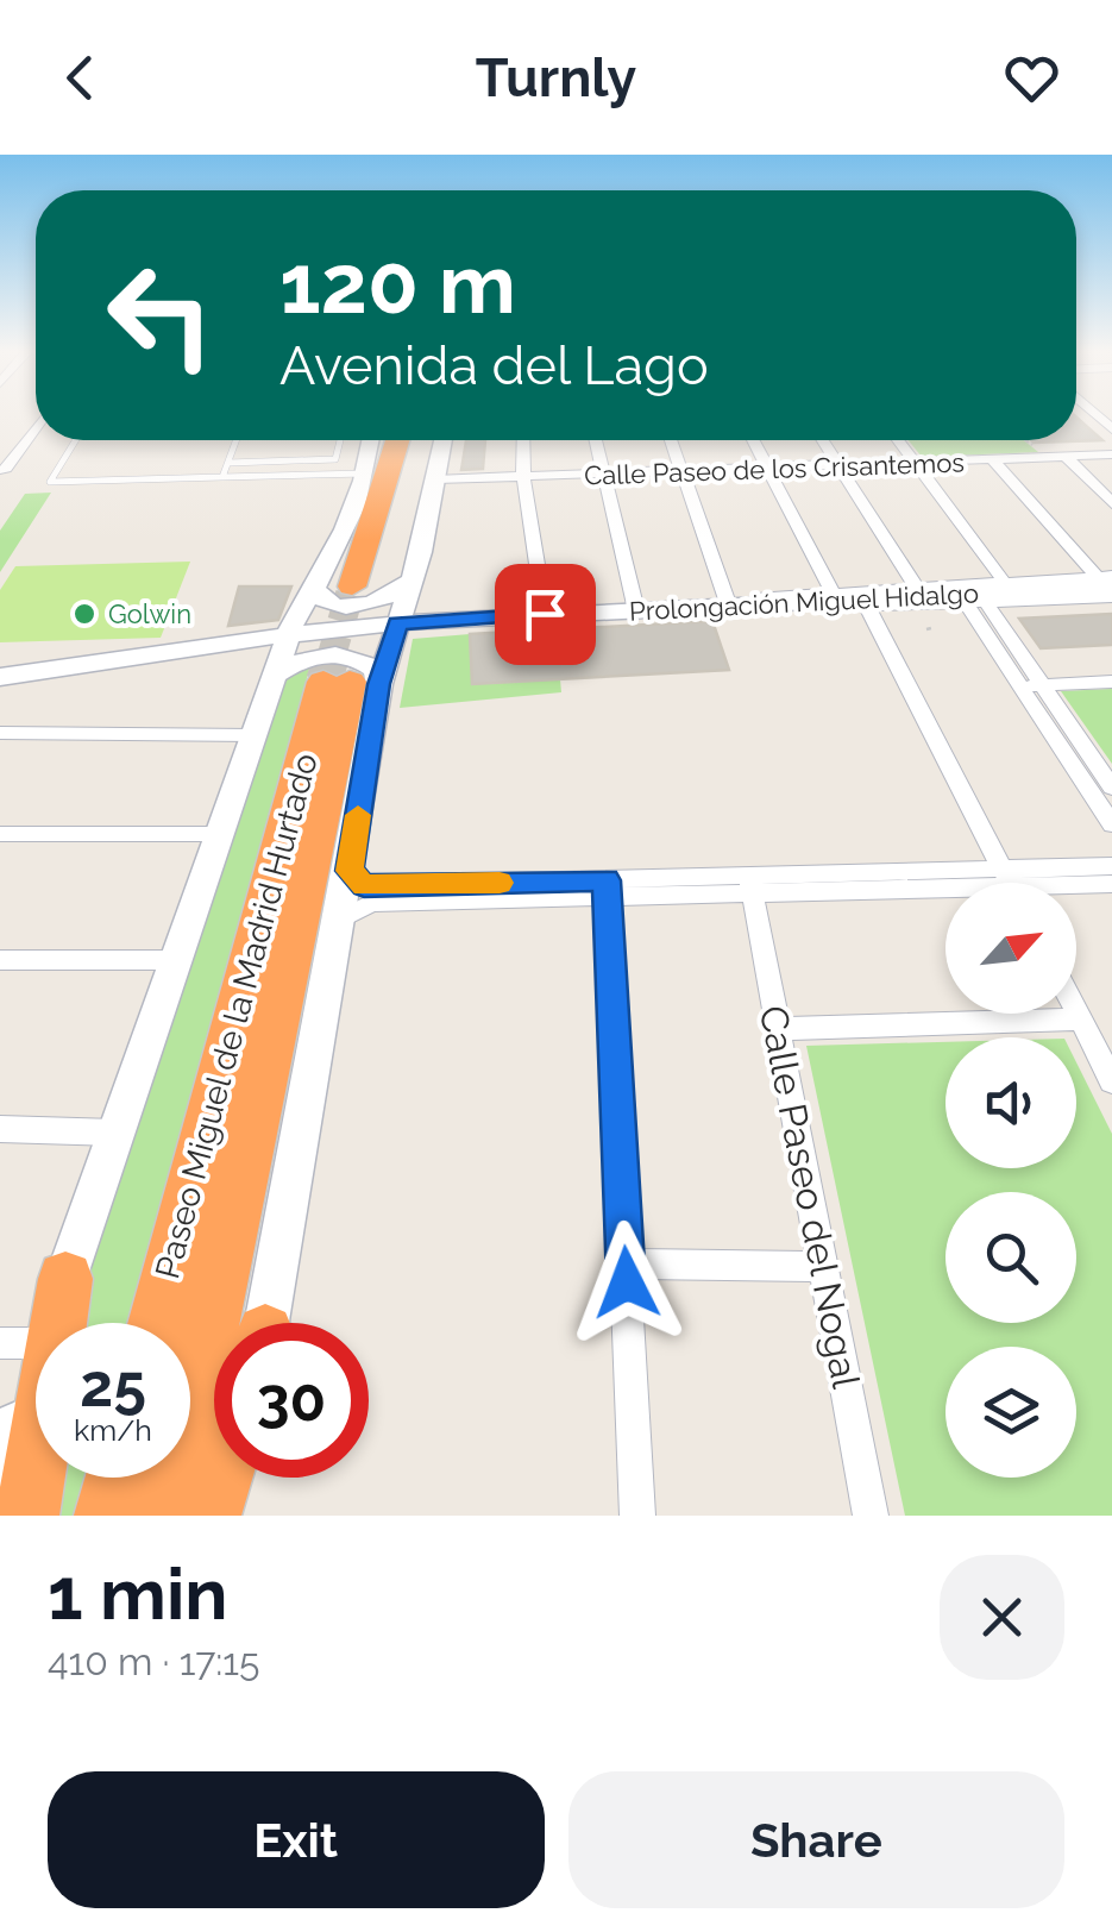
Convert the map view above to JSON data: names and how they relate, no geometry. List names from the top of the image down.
{
  "streets": {
    "highway": ["Paseo Miguel de la Madrid Hurtado"],
    "street": ["Calle Paseo de los Crisantemos", "Prolongación Miguel Hidalgo", "Calle Paseo del Nogal"]
  },
  "places": ["Golwin"],
  "north": "top right",
  "page": {
    "header": "Turnly",
    "turn": ["120 m", "Avenida del Lago"],
    "speed": "25 km/h",
    "limit": "30",
    "heading": ["1 min", "410 m · 17:15"],
    "buttons": ["Exit", "Share"]
  }
}
